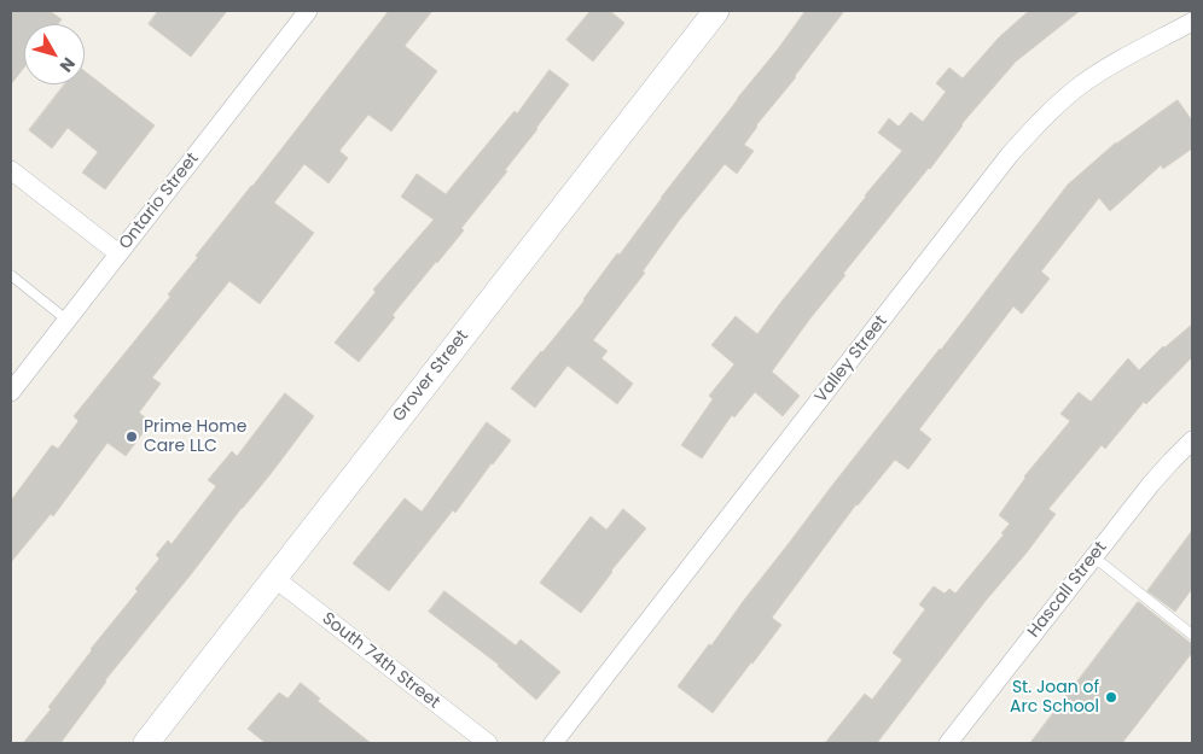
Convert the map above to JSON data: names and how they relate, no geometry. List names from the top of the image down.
{
  "streets": {
    "street": [
      "Ontario Street",
      "Valley Street",
      "Grover Street",
      "Hascall Street",
      "South 74th Street"
    ]
  },
  "crossings": [
    ["Grover Street", "South 74th Street"]
  ],
  "places": ["Prime Home Care LLC", "St. Joan of Arc School"],
  "north": "bottom right"
}
